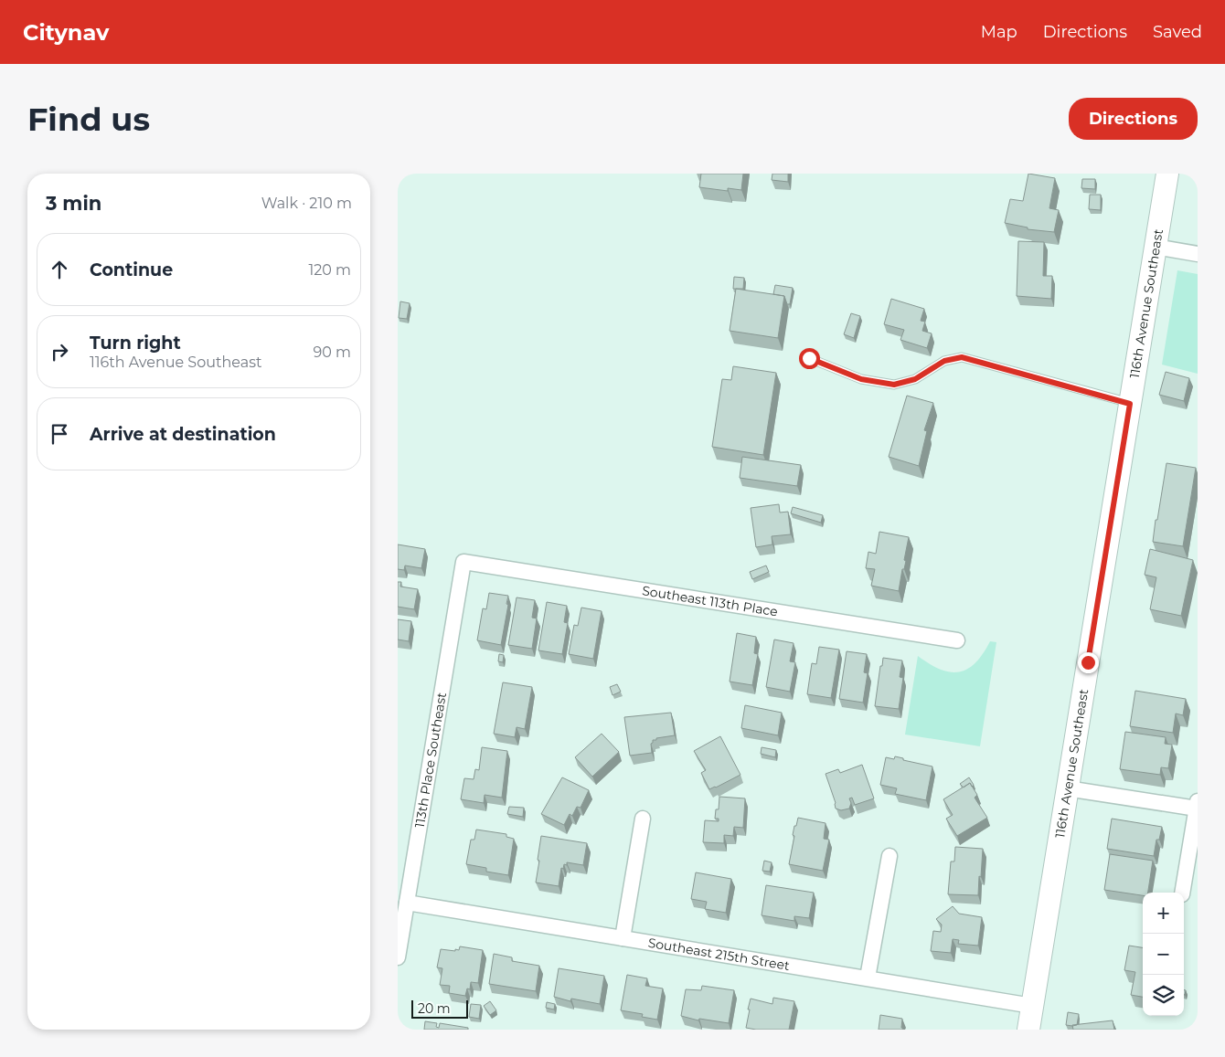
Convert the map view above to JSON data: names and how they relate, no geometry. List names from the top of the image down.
{
  "streets": {
    "main road": ["116th Avenue Southeast"],
    "street": ["Southeast 113th Place", "113th Place Southeast", "Southeast 215th Street"]
  },
  "crossings": [
    ["116th Avenue Southeast", "Southeast 215th Street"],
    ["Southeast 113th Place", "113th Place Southeast"],
    ["113th Place Southeast", "Southeast 215th Street"]
  ],
  "scale_bar": "20 m",
  "page": {
    "header": "Citynav",
    "nav": ["Map", "Directions", "Saved"],
    "buttons": "Directions",
    "title": "Find us",
    "heading": ["3 min", "Walk · 210 m"],
    "list": [
      ["Continue", "120 m"],
      ["Turn right", "116th Avenue Southeast", "90 m"],
      "Arrive at destination"
    ],
    "map_buttons": ["+", "−"],
    "scale": "20 m"
  }
}
